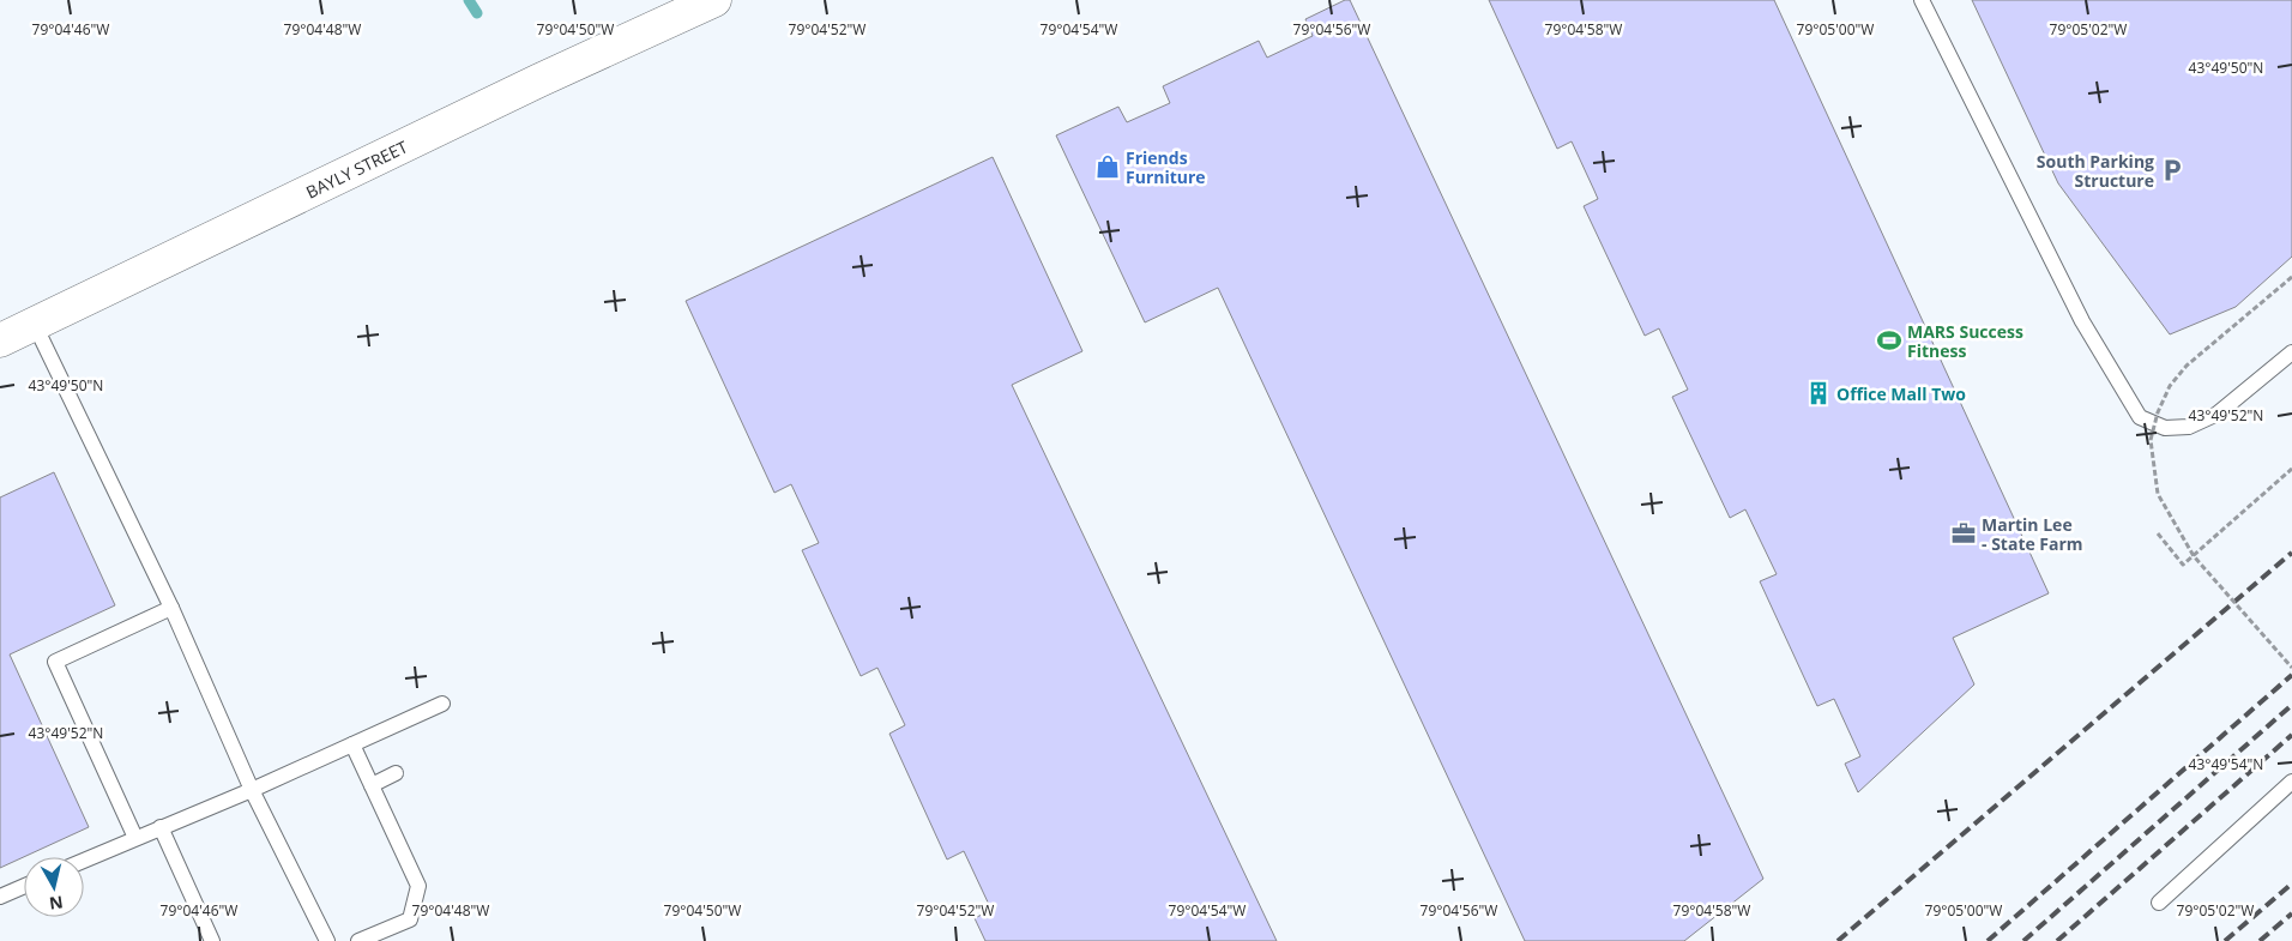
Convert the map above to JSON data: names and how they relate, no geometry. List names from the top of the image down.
{
  "streets": {
    "main road": ["BAYLY STREET"]
  },
  "places": {
    "shop": ["Friends Furniture"],
    "parking": ["South Parking Structure"],
    "sports": ["MARS Success Fitness"],
    "building": ["Office Mall Two"],
    "office": ["Martin Lee - State Farm"]
  },
  "north": "bottom",
  "coordinates": [
    "79°04'46\"W",
    "79°04'48\"W",
    "79°04'50\"W",
    "79°04'52\"W",
    "79°04'54\"W",
    "79°04'56\"W",
    "79°04'58\"W",
    "79°05'00\"W",
    "79°05'02\"W",
    "43°49'50\"N",
    "43°49'52\"N",
    "43°49'54\"N"
  ]
}
